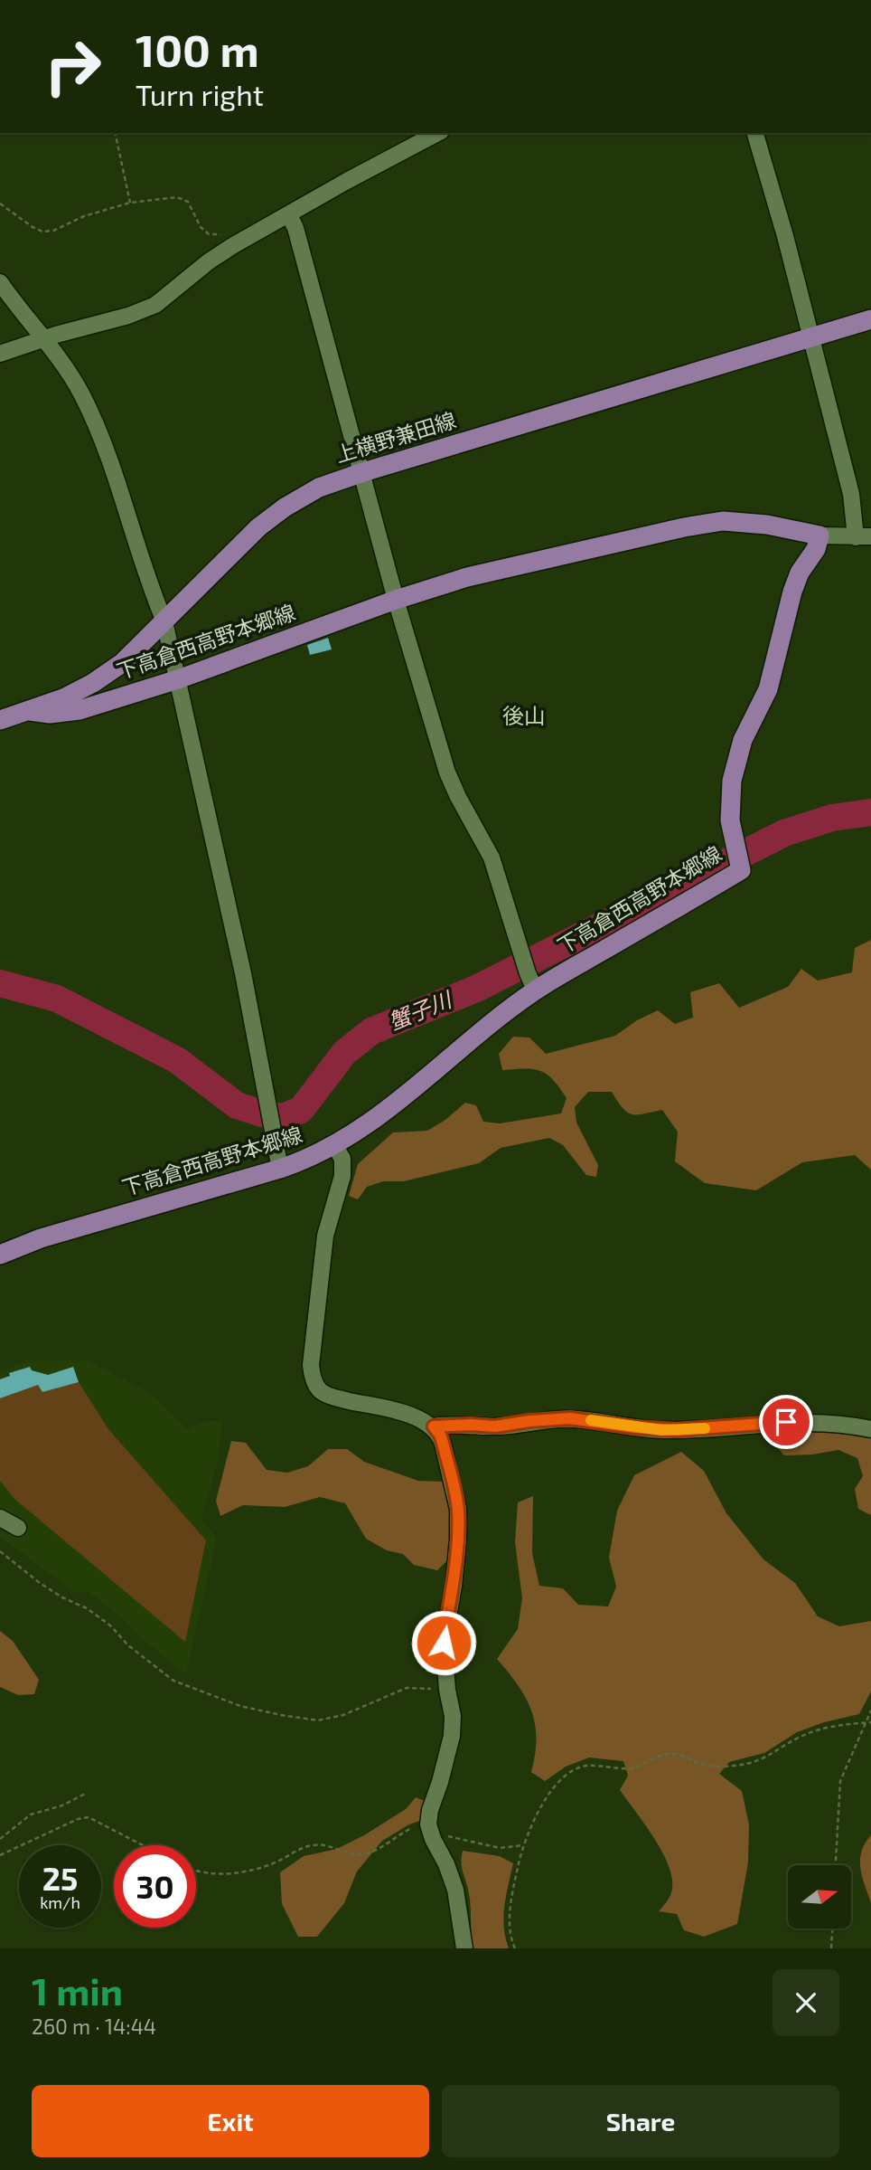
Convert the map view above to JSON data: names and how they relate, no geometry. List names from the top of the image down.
{
  "streets": {
    "main road": ["上横野兼田線", "下高倉西高野本郷線"]
  },
  "crossings": [
    ["上横野兼田線", "下高倉西高野本郷線"]
  ],
  "districts": ["後山"],
  "water": ["蟹子川"],
  "north": "right",
  "page": {
    "turn": ["100 m", "Turn right"],
    "speed": "25 km/h",
    "limit": "30",
    "heading": ["1 min", "260 m · 14:44"],
    "buttons": ["Exit", "Share"]
  }
}
